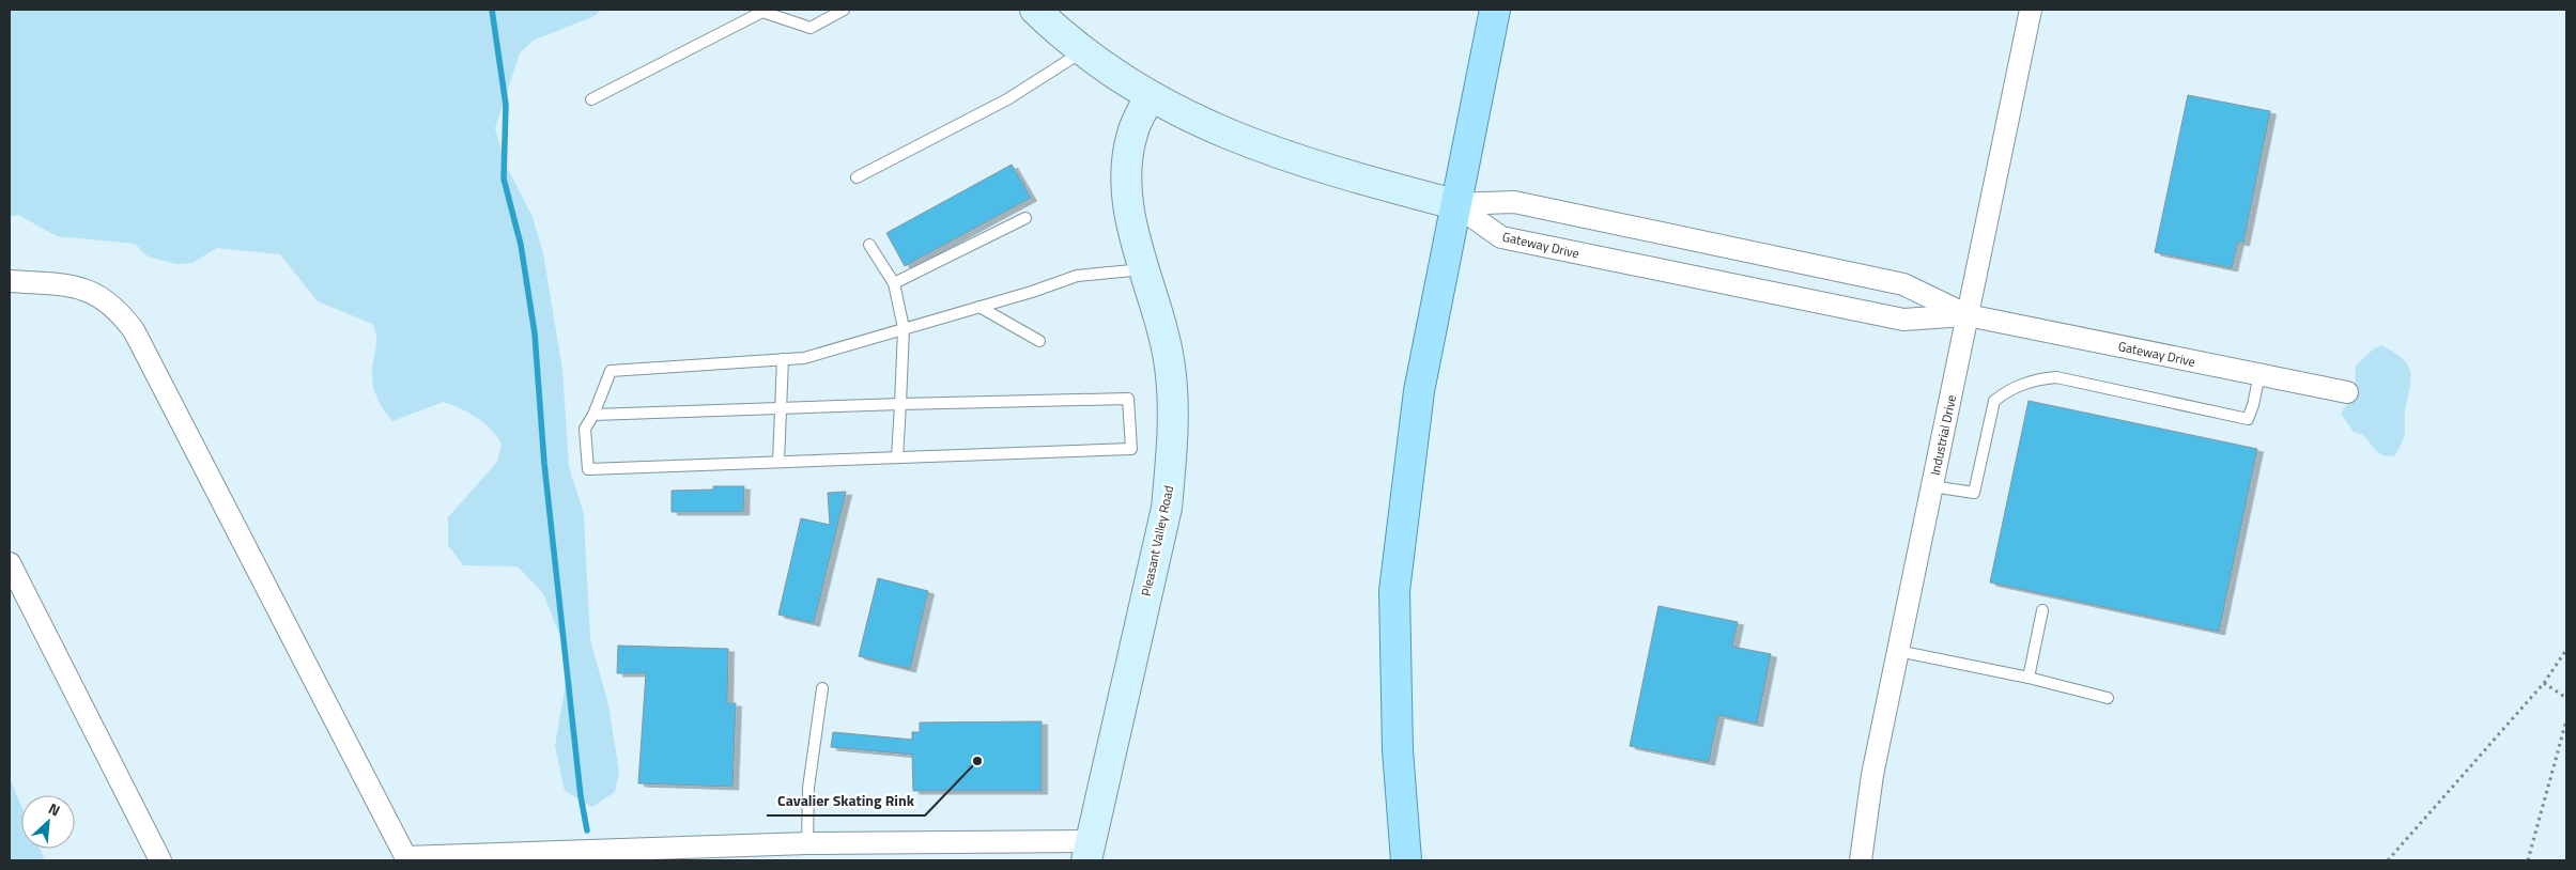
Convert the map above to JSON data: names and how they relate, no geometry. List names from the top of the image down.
{
  "streets": {
    "street": ["Gateway Drive", "Industrial Drive", "Pleasant Valley Road"]
  },
  "crossings": [
    ["Gateway Drive", "Industrial Drive"]
  ],
  "places": ["Cavalier Skating Rink"],
  "north": "top right"
}
